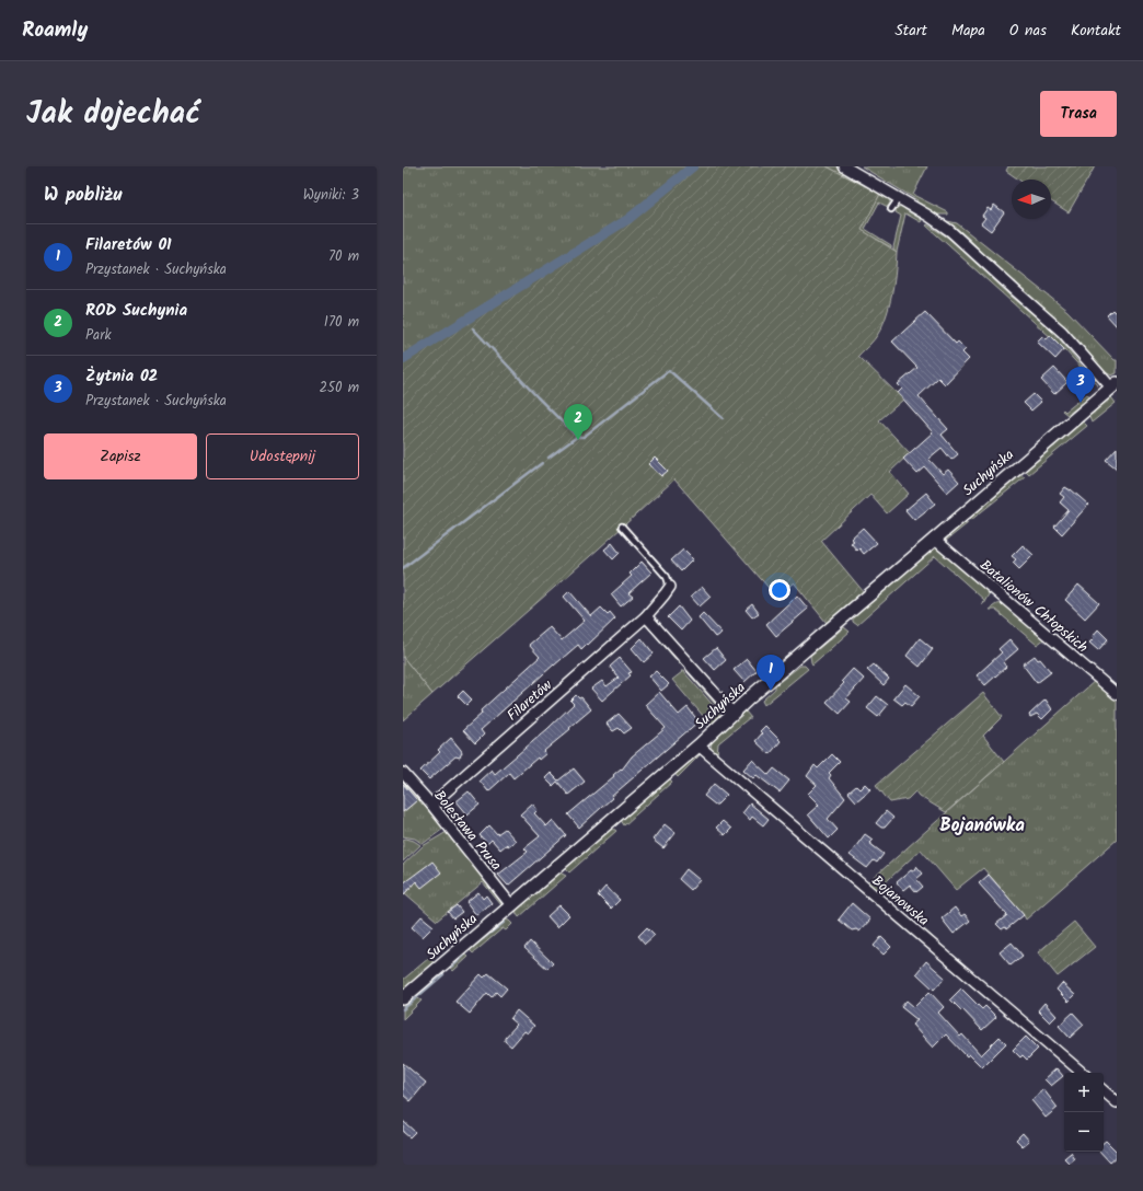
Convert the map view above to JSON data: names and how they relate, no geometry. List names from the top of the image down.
{
  "streets": {
    "street": [
      "Suchyńska",
      "Batalionów Chłopskich",
      "Filaretów",
      "Bolesława Prusa",
      "Bojanowska"
    ]
  },
  "crossings": [
    ["Suchyńska", "Batalionów Chłopskich"],
    ["Suchyńska", "Bolesława Prusa"],
    ["Suchyńska", "Bojanowska"],
    ["Filaretów", "Bolesława Prusa"]
  ],
  "districts": ["Bojanówka"],
  "north": "left",
  "page": {
    "header": "Roamly",
    "nav": [
      "Start",
      "Mapa",
      "O nas",
      "Kontakt"
    ],
    "title": "Jak dojechać",
    "buttons": [
      "Trasa",
      ["Zapisz", "Udostępnij"]
    ],
    "heading": ["W pobliżu", "Wyniki: 3"],
    "list": [
      {
        "mark": "1",
        "name": "Filaretów 01",
        "note": "Przystanek · Suchyńska",
        "value": "70 m"
      },
      {
        "mark": "2",
        "name": "ROD Suchynia",
        "note": "Park",
        "value": "170 m"
      },
      {
        "mark": "3",
        "name": "Żytnia 02",
        "note": "Przystanek · Suchyńska",
        "value": "250 m"
      }
    ],
    "pins": ["3", "2", "1"],
    "map_buttons": ["+", "−"]
  }
}
